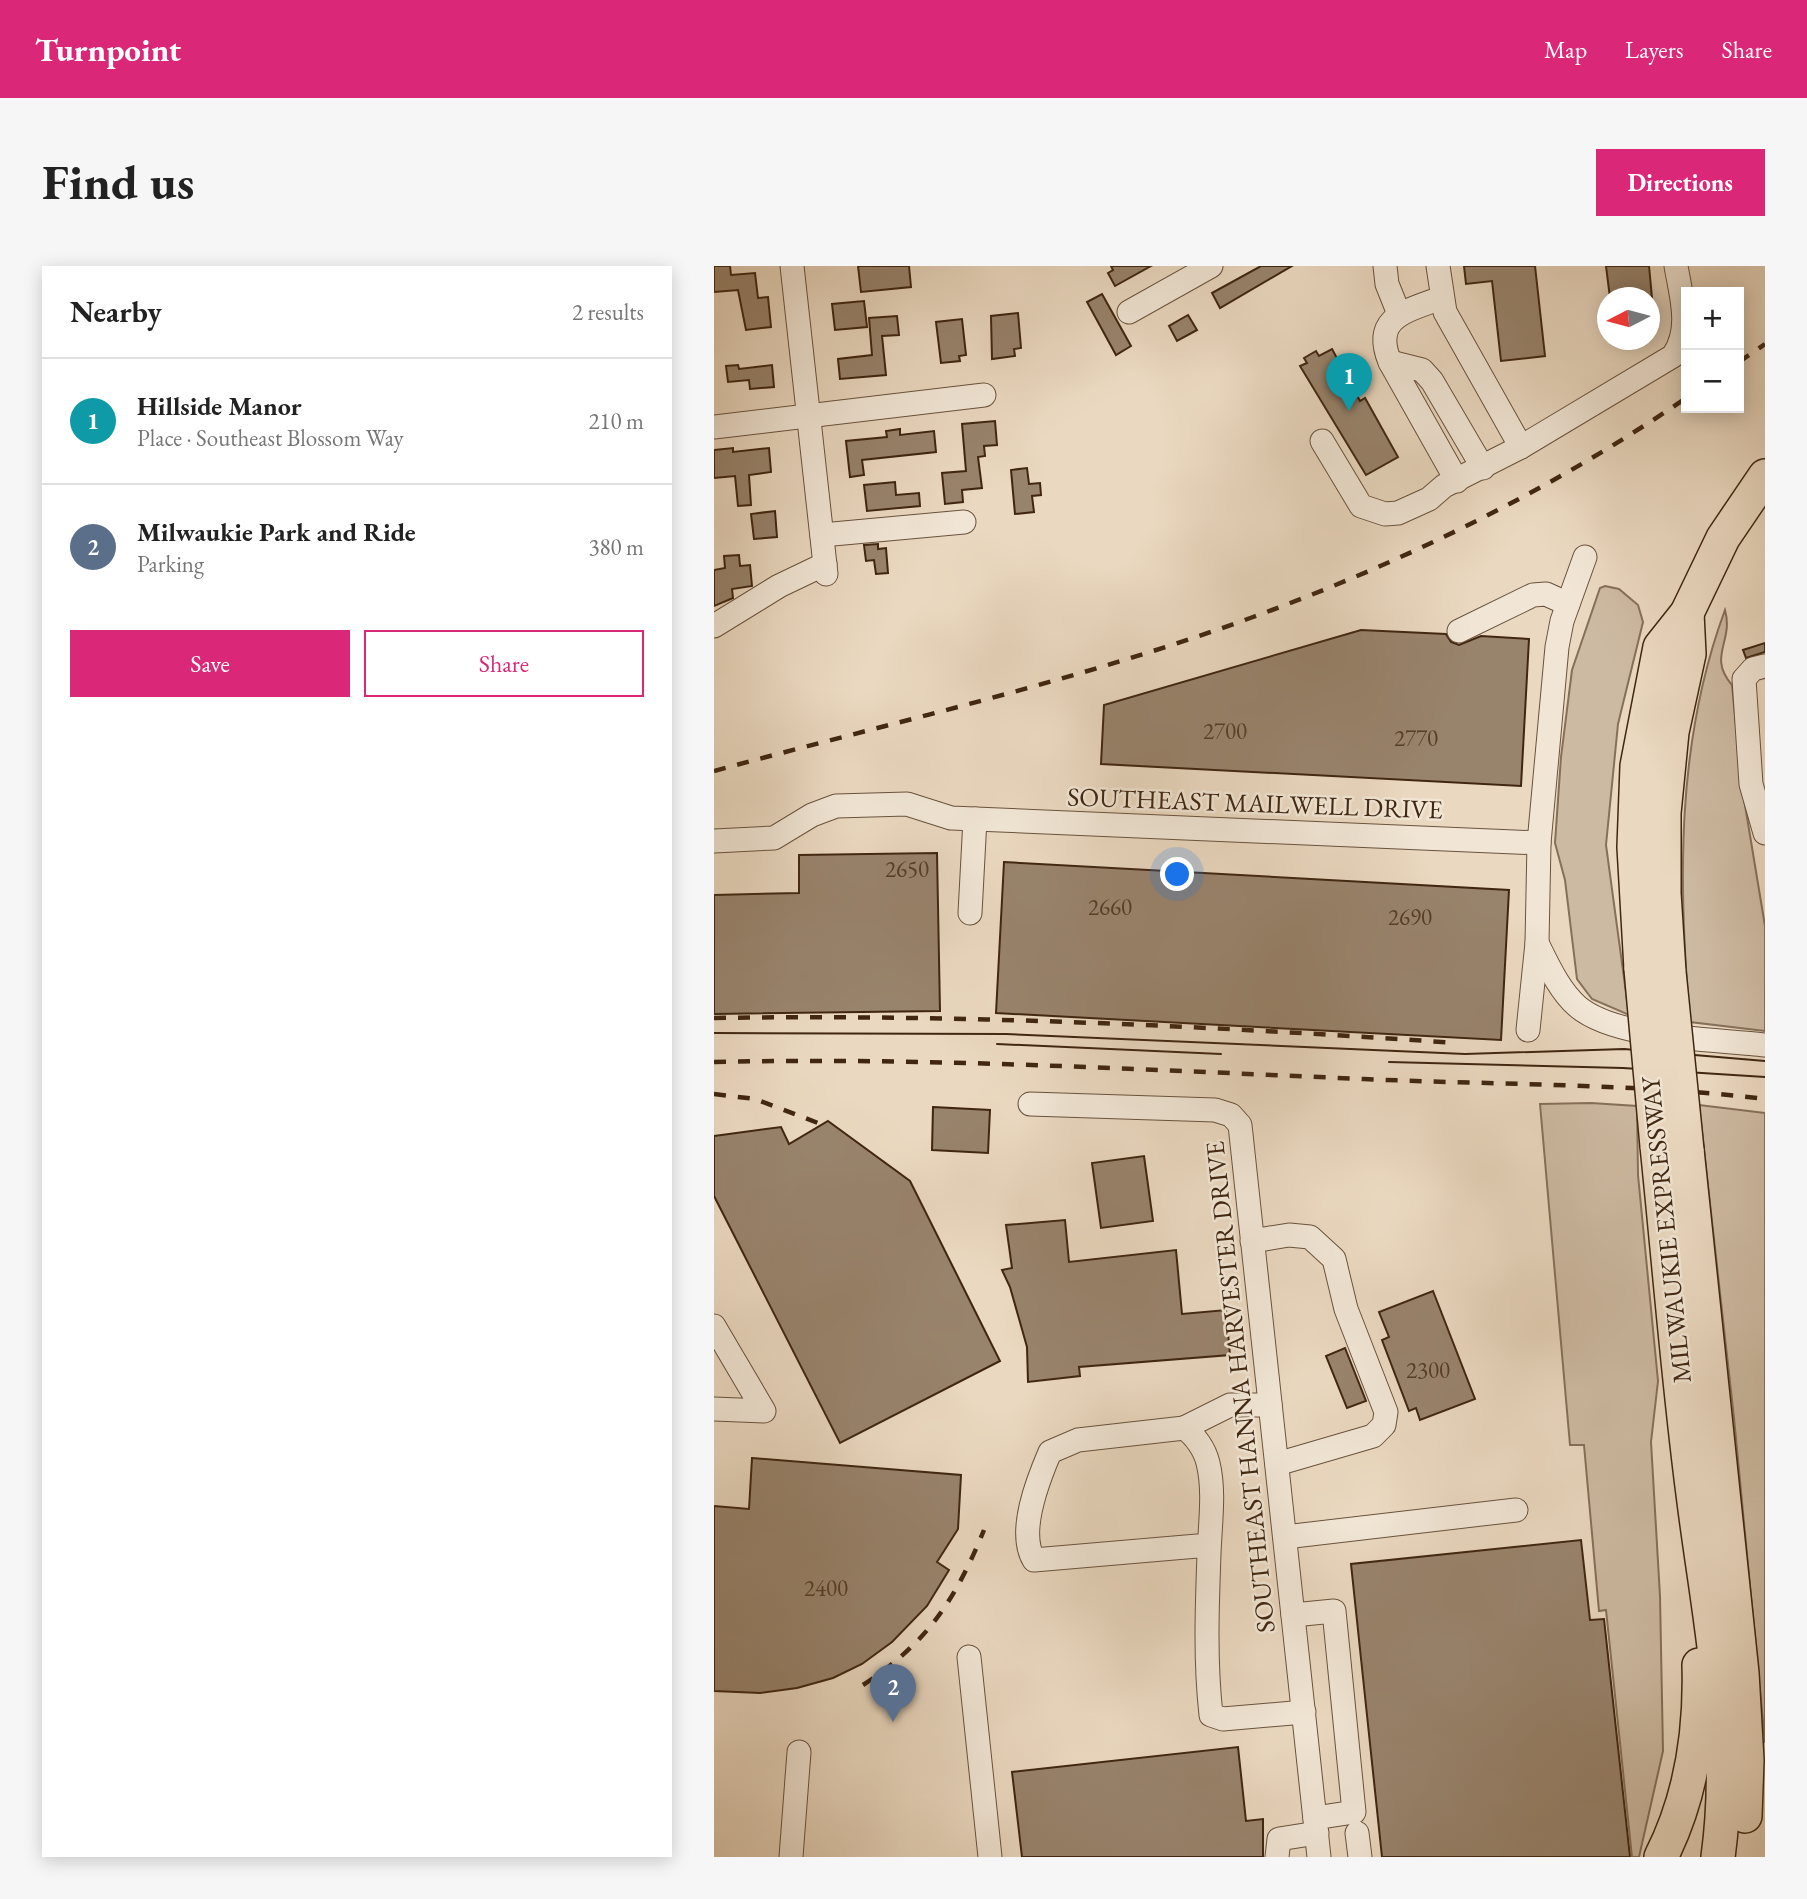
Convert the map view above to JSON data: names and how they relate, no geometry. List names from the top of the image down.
{
  "streets": {
    "highway": ["MILWAUKIE EXPRESSWAY"],
    "street": ["SOUTHEAST MAILWELL DRIVE", "SOUTHEAST HANNA HARVESTER DRIVE"]
  },
  "house_numbers": [
    "2700",
    "2770",
    "2650",
    "2660",
    "2690",
    "2300",
    "2400"
  ],
  "north": "left",
  "page": {
    "header": "Turnpoint",
    "nav": ["Map", "Layers", "Share"],
    "buttons": [
      "Directions",
      ["Save", "Share"]
    ],
    "title": "Find us",
    "heading": ["Nearby", "2 results"],
    "map_buttons": ["+", "−"],
    "pins": ["1", "2"],
    "list": [
      {
        "mark": "1",
        "name": "Hillside Manor",
        "note": "Place · Southeast Blossom Way",
        "value": "210 m"
      },
      {
        "mark": "2",
        "name": "Milwaukie Park and Ride",
        "note": "Parking",
        "value": "380 m"
      }
    ]
  }
}
